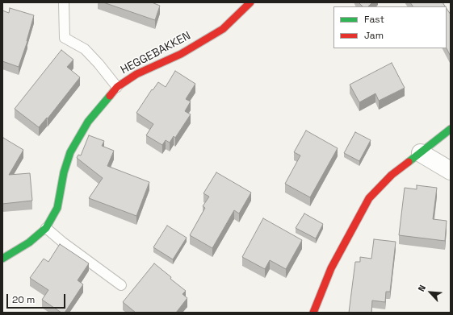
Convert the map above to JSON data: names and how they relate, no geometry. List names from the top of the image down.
{
  "streets": {
    "street": ["HEGGEBAKKEN"]
  },
  "legend": ["Fast", "Jam"],
  "scale_bar": "20 m",
  "north": "top left"
}
